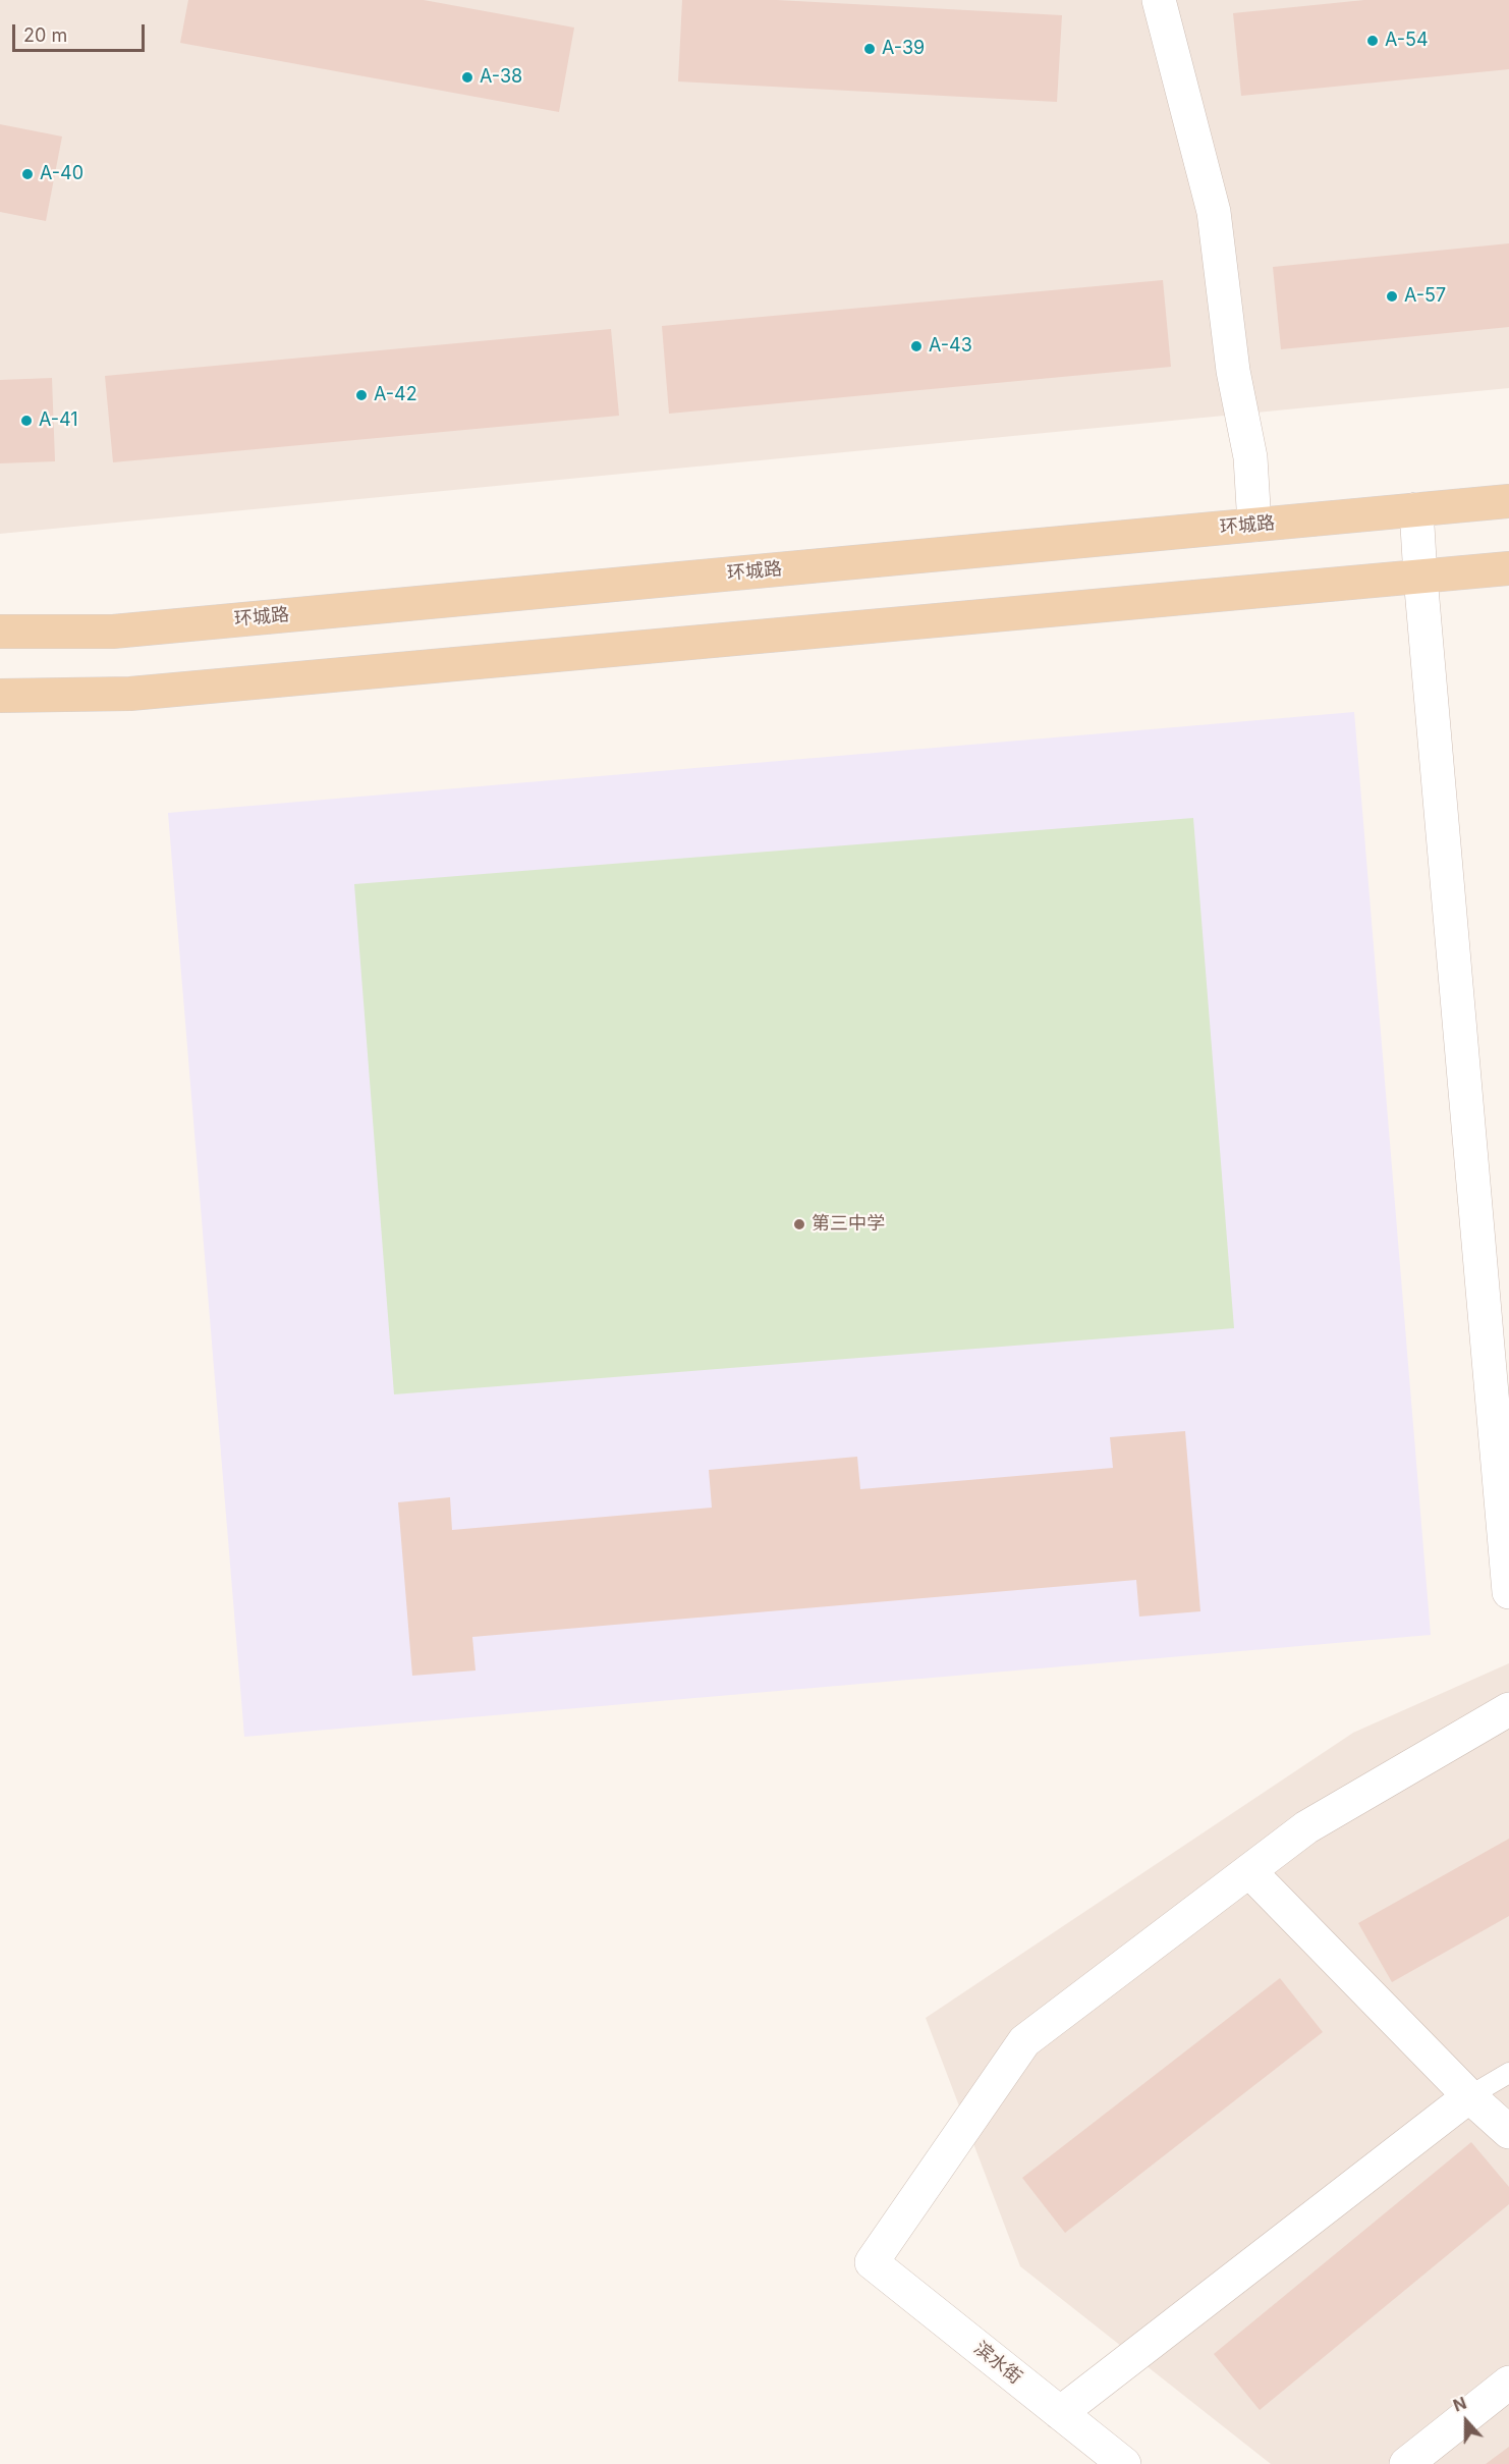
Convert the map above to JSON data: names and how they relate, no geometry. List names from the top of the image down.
{
  "streets": {
    "main road": ["环城路"],
    "street": ["滨水街"]
  },
  "places": [
    "A-54",
    "A-39",
    "A-38",
    "A-40",
    "A-57",
    "A-43",
    "A-42",
    "A-41",
    "第三中学"
  ],
  "scale_bar": "20 m",
  "north": "top"
}
